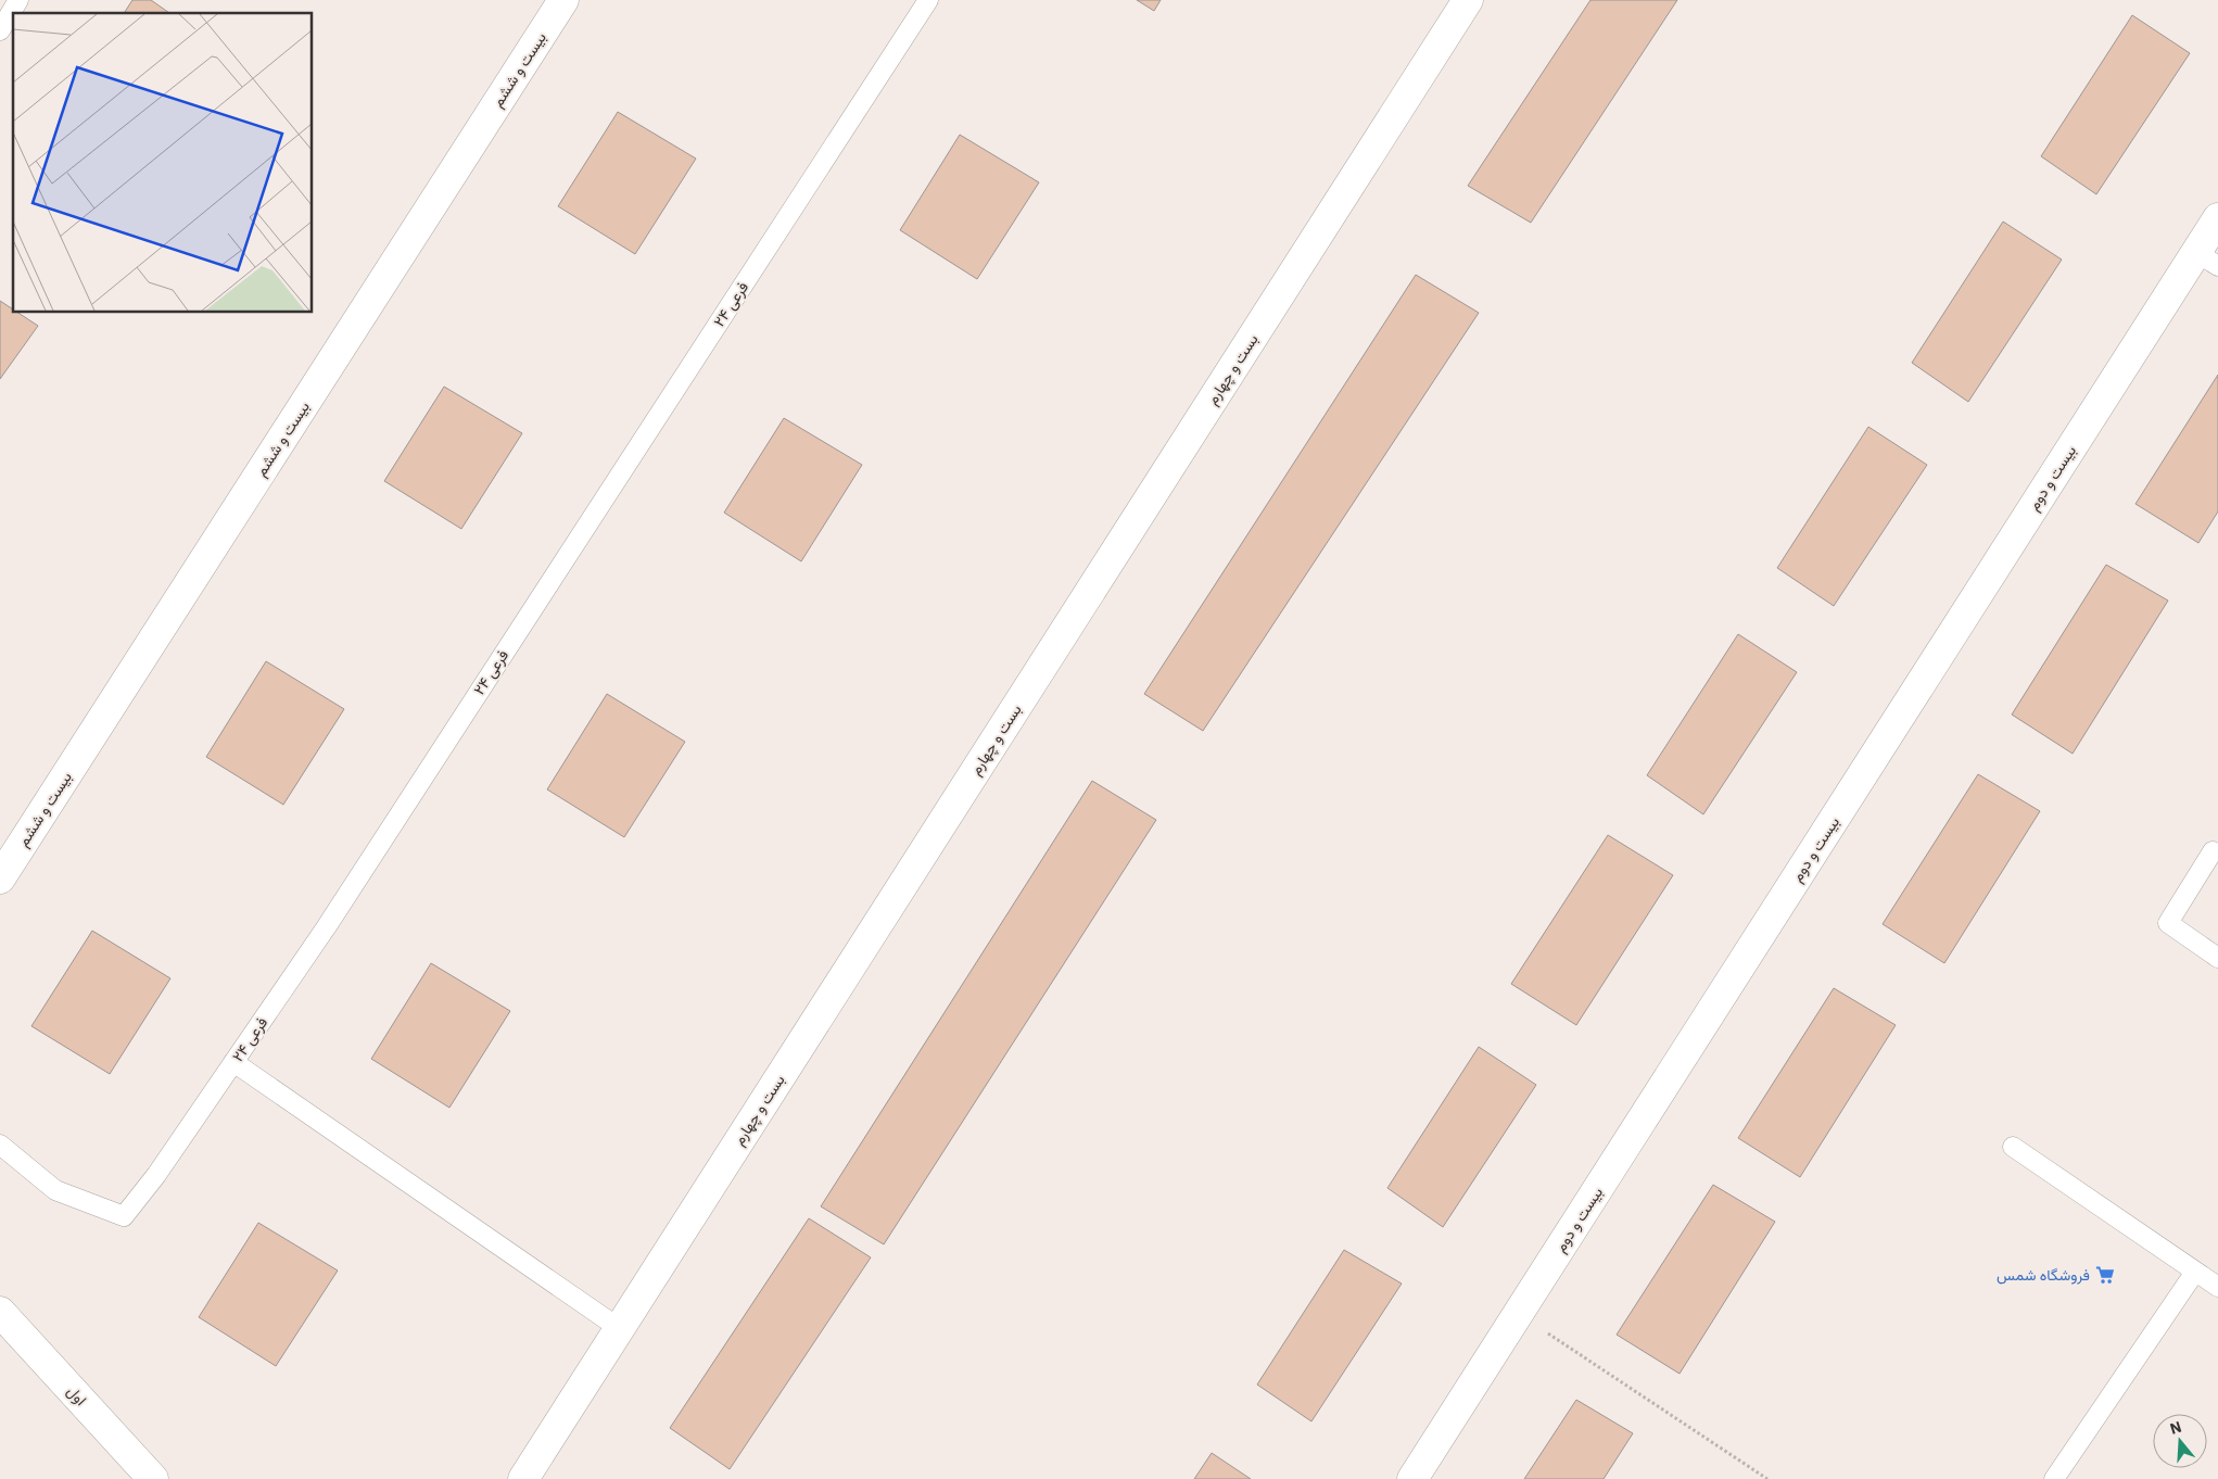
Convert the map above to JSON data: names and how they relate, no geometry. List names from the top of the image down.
{
  "streets": {
    "street": [
      "بیست و ششم",
      "بست و چهارم",
      "بیست و دوم",
      "اول"
    ],
    "lane": ["فرعی ۲۴"]
  },
  "places": {
    "supermarket": ["فروشگاه شمس"]
  },
  "north": "top"
}
